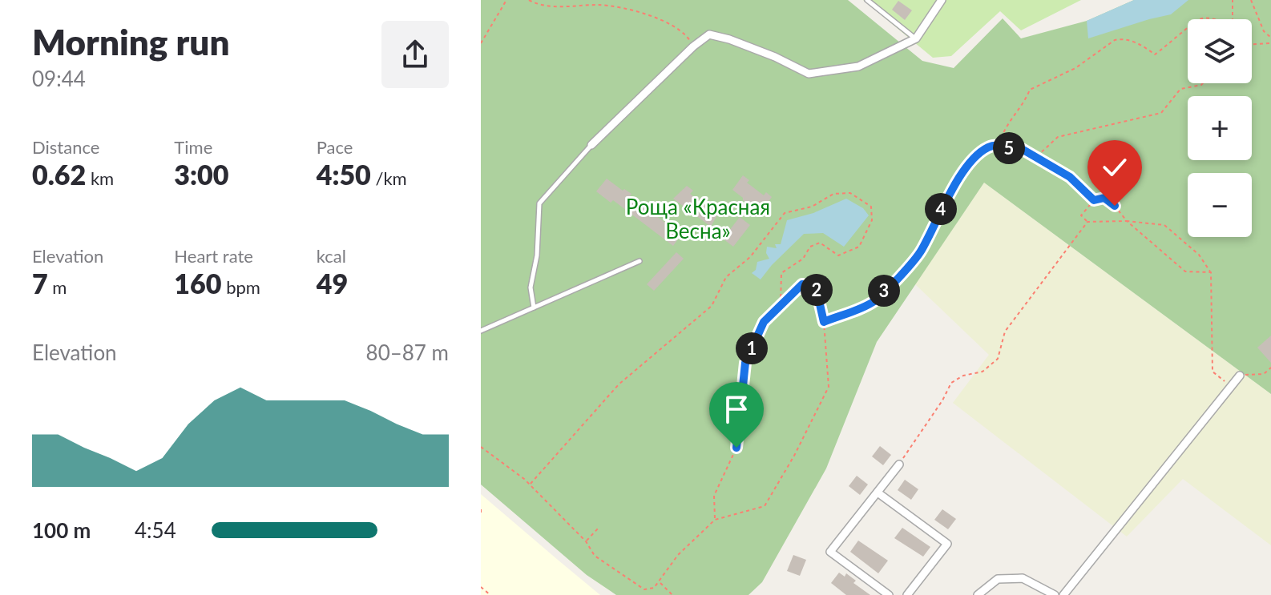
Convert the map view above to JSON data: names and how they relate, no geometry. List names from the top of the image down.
{
  "parks": ["Роща «Красная Весна»"],
  "page": {
    "heading": ["Morning run", "09:44"],
    "map_buttons": ["+", "−"],
    "stats": [
      ["Distance", "0.62 km"],
      ["Time", "3:00"],
      ["Pace", "4:50 /km"],
      ["Elevation", "7 m"],
      ["Heart rate", "160 bpm"],
      ["kcal", "49"]
    ],
    "pins": [
      "5",
      "4",
      "2",
      "3",
      "1"
    ],
    "chart": ["Elevation", "80–87 m"],
    "list": [
      {
        "name": "100 m",
        "note": "4:54"
      }
    ]
  }
}
